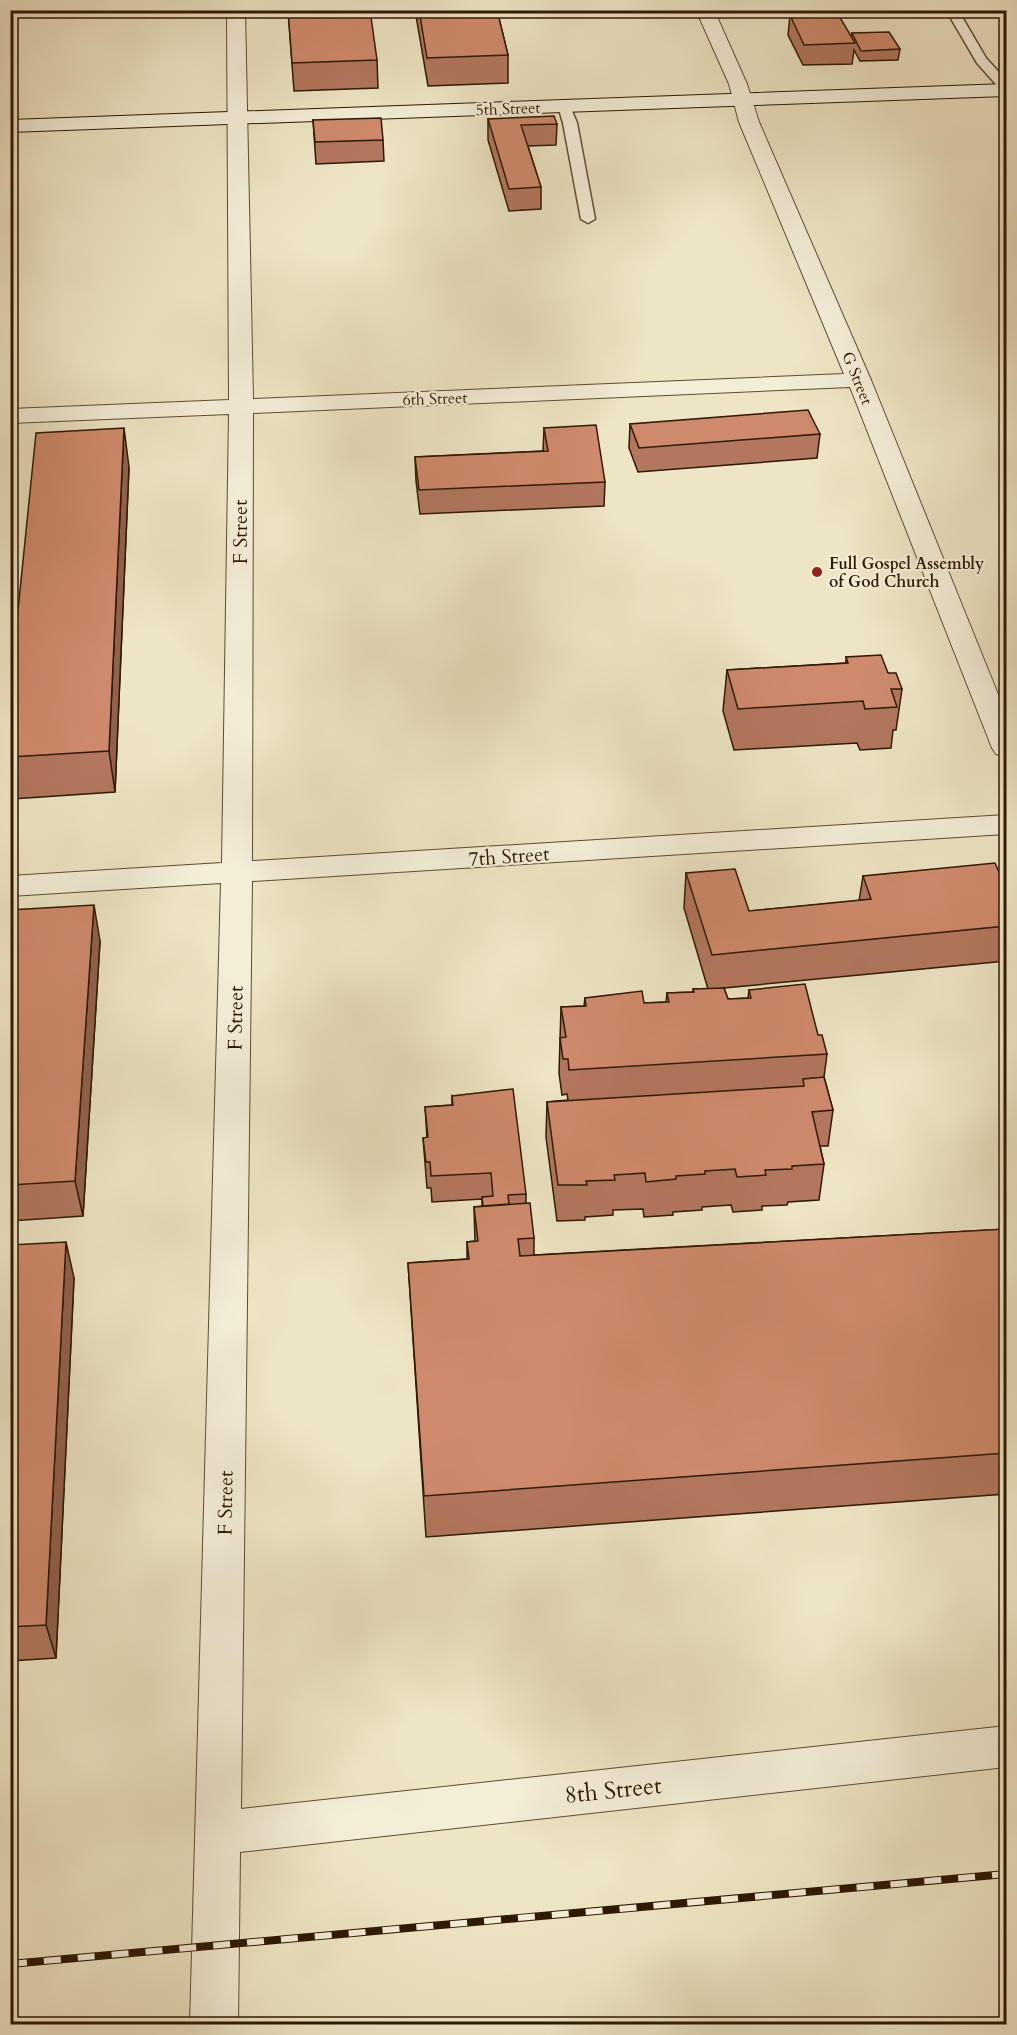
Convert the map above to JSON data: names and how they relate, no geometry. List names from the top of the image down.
{
  "streets": {
    "street": [
      "5th Street",
      "G Street",
      "6th Street",
      "F Street",
      "7th Street",
      "8th Street"
    ]
  },
  "crossings": [
    ["5th Street", "G Street"],
    ["5th Street", "F Street"],
    ["G Street", "6th Street"],
    ["6th Street", "F Street"],
    ["F Street", "7th Street"],
    ["F Street", "8th Street"]
  ],
  "places": ["Full Gospel Assembly of God Church"]
}
